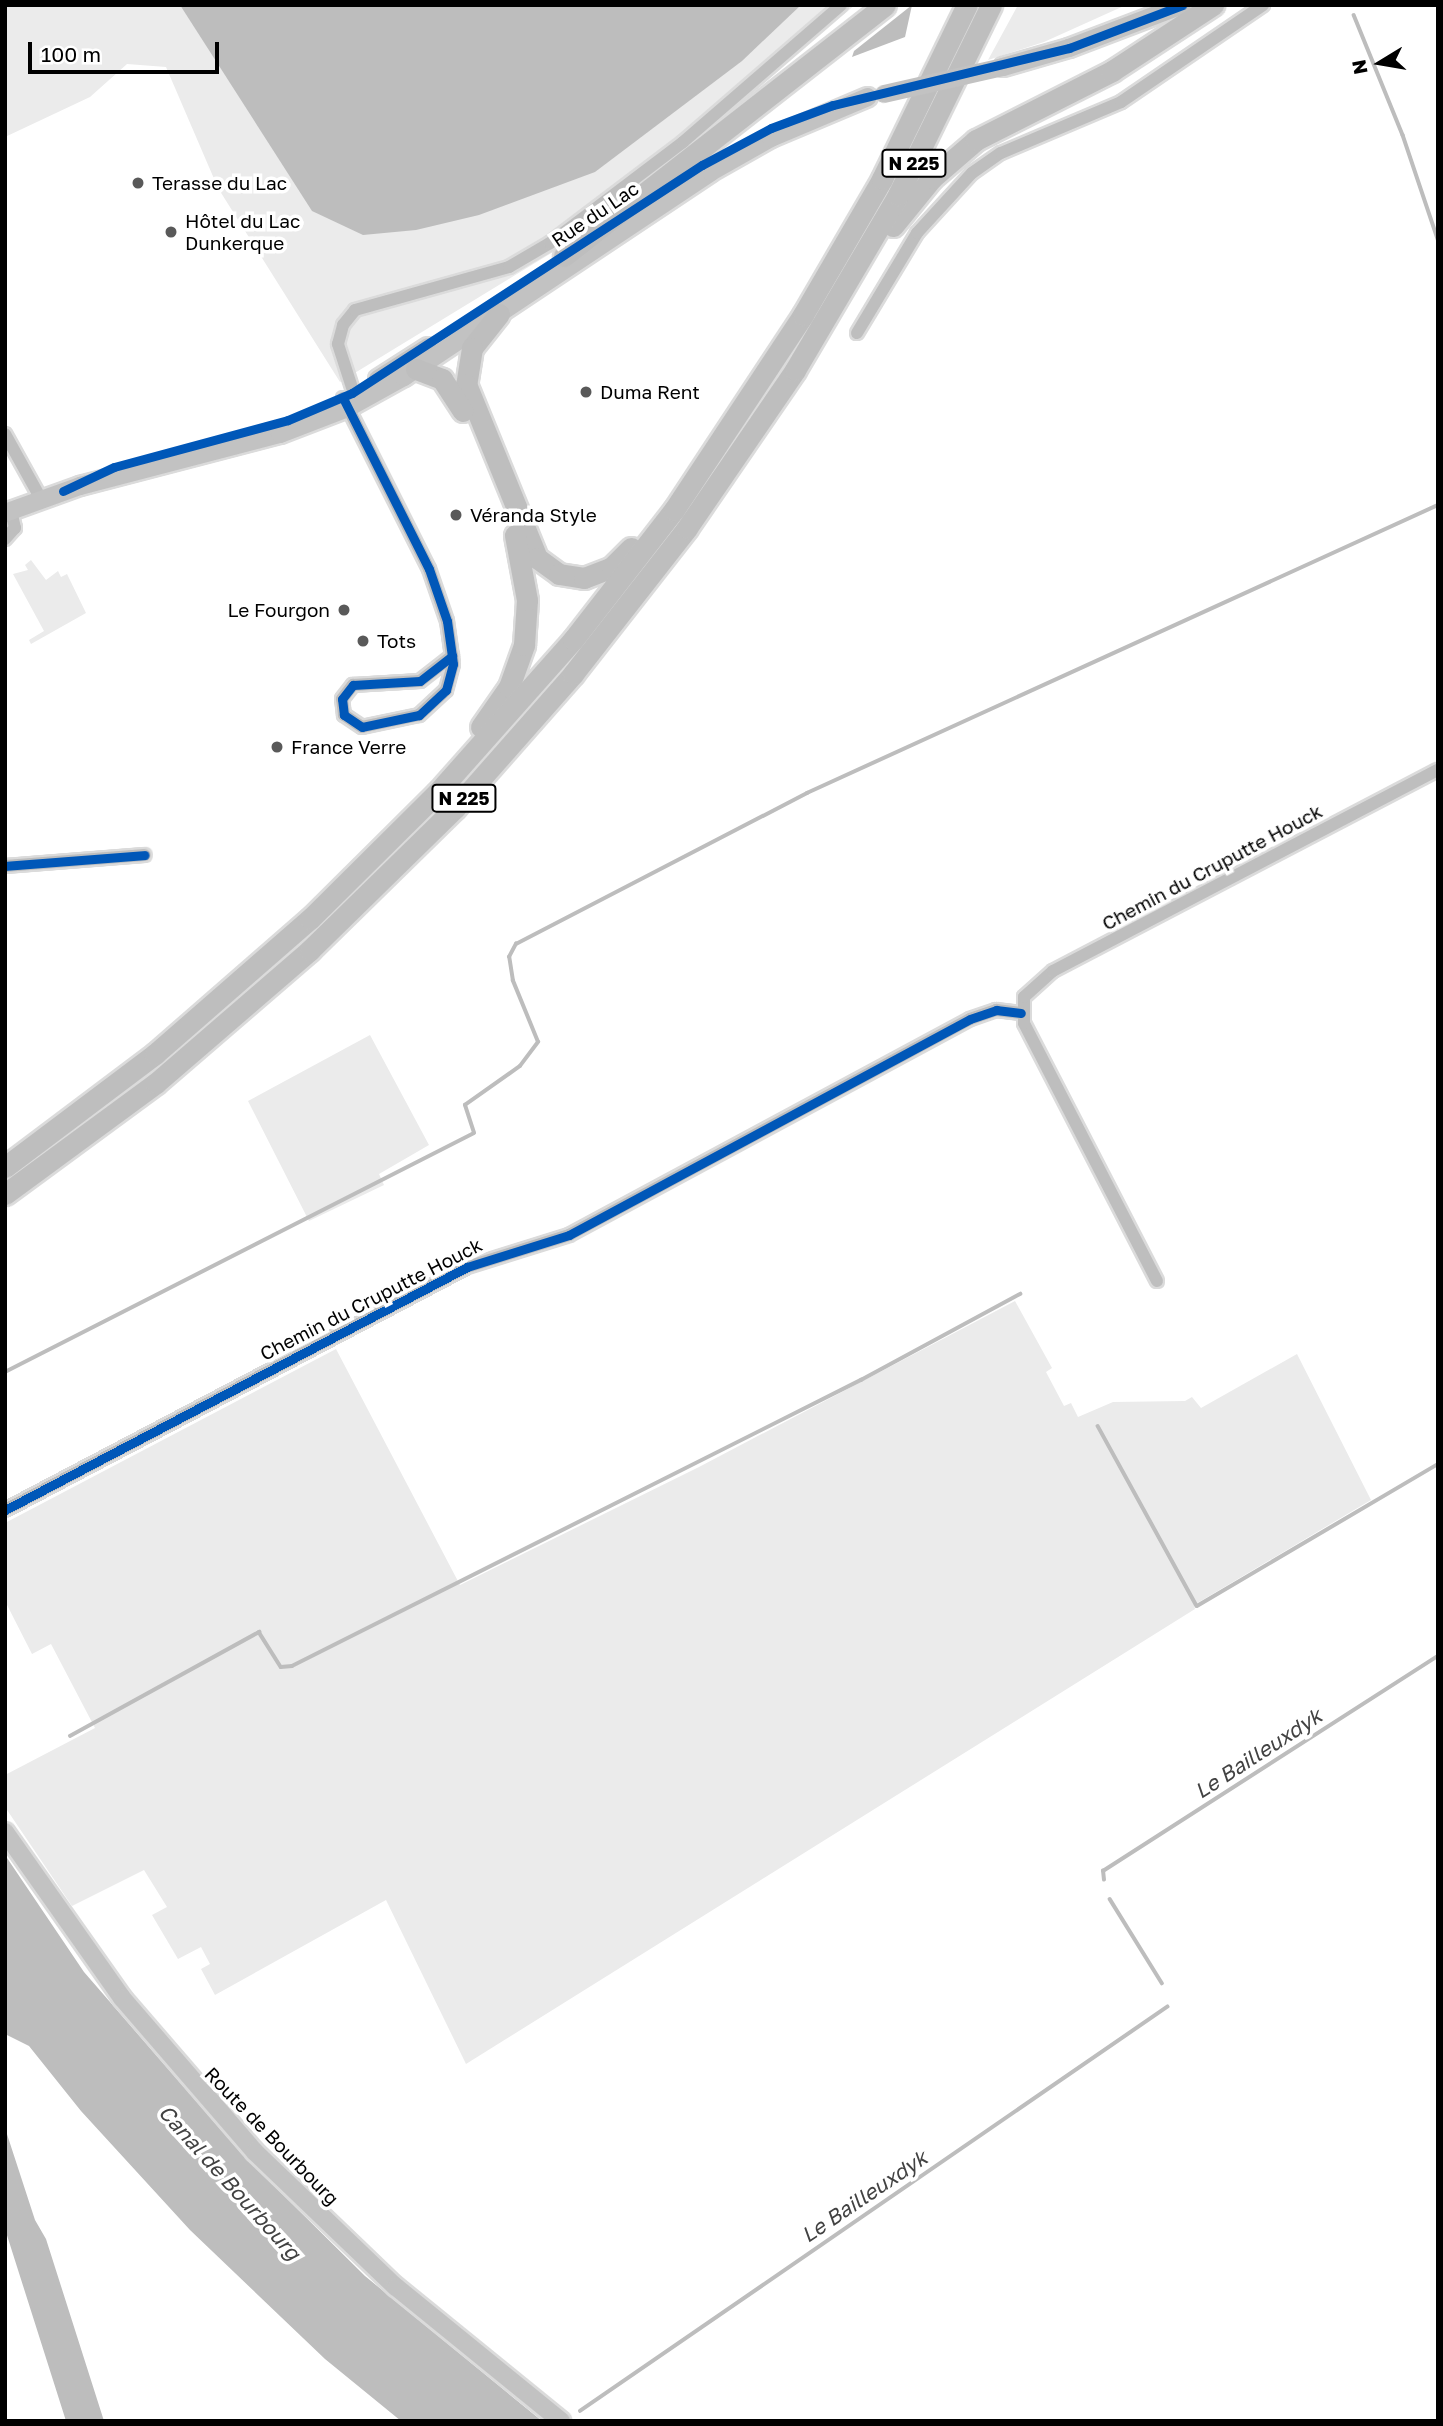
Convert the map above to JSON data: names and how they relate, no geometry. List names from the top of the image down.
{
  "streets": {
    "highway": ["N 225"],
    "street": ["Rue du Lac", "Chemin du Cruputte Houck", "Route de Bourbourg"]
  },
  "water": ["Le Bailleuxdyk", "Canal de Bourbourg"],
  "places": [
    "Terasse du Lac",
    "Hôtel du Lac Dunkerque",
    "Duma Rent",
    "Véranda Style",
    "Le Fourgon",
    "Tots",
    "France Verre"
  ],
  "scale_bar": "100 m",
  "north": "left"
}
